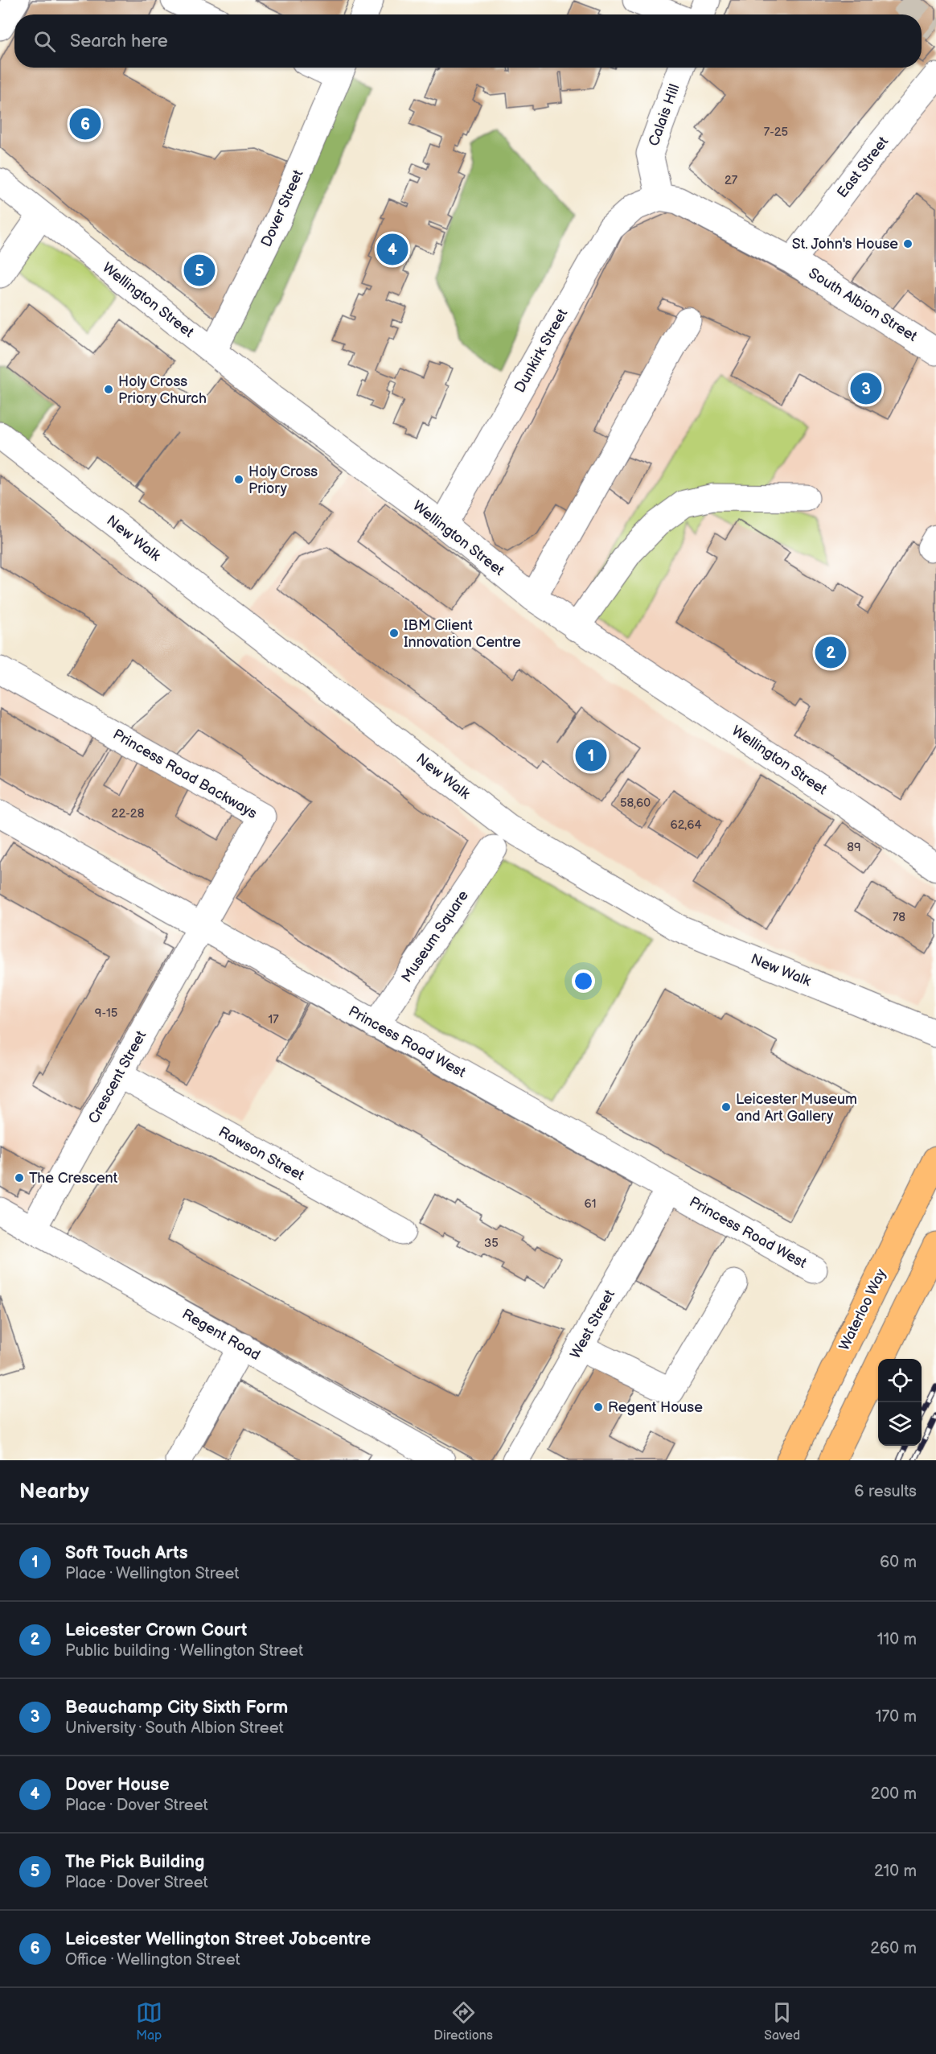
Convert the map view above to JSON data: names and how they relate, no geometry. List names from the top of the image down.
{
  "streets": {
    "main road": ["Waterloo Way"],
    "street": [
      "Calais Hill",
      "East Street",
      "Dover Street",
      "Wellington Street",
      "South Albion Street",
      "Dunkirk Street",
      "New Walk",
      "Princess Road Backways",
      "Museum Square",
      "Princess Road West",
      "Crescent Street",
      "Rawson Street",
      "West Street",
      "Regent Road"
    ]
  },
  "crossings": [
    ["Calais Hill", "South Albion Street"],
    ["Calais Hill", "Dunkirk Street"],
    ["East Street", "South Albion Street"],
    ["Dover Street", "Wellington Street"],
    ["Wellington Street", "Dunkirk Street"],
    ["South Albion Street", "Dunkirk Street"],
    ["Princess Road Backways", "Princess Road West"],
    ["Princess Road Backways", "Crescent Street"],
    ["Museum Square", "Princess Road West"],
    ["Princess Road West", "Crescent Street"],
    ["Princess Road West", "West Street"],
    ["Crescent Street", "Rawson Street"],
    ["Crescent Street", "Regent Road"]
  ],
  "places": [
    "St. John's House",
    "Holy Cross Priory Church",
    "Holy Cross Priory",
    "IBM Client Innovation Centre",
    "Leicester Museum and Art Gallery",
    "The Crescent",
    "Regent House"
  ],
  "house_numbers": [
    "7-25",
    "27",
    "58,60",
    "22-28",
    "62,64",
    "89",
    "78",
    "9-15",
    "17",
    "61",
    "35"
  ],
  "page": {
    "search": "Search here",
    "pins": [
      "6",
      "4",
      "5",
      "3",
      "2",
      "1"
    ],
    "heading": ["Nearby", "6 results"],
    "list": [
      {
        "mark": "1",
        "name": "Soft Touch Arts",
        "note": "Place · Wellington Street",
        "value": "60 m"
      },
      {
        "mark": "2",
        "name": "Leicester Crown Court",
        "note": "Public building · Wellington Street",
        "value": "110 m"
      },
      {
        "mark": "3",
        "name": "Beauchamp City Sixth Form",
        "note": "University · South Albion Street",
        "value": "170 m"
      },
      {
        "mark": "4",
        "name": "Dover House",
        "note": "Place · Dover Street",
        "value": "200 m"
      },
      {
        "mark": "5",
        "name": "The Pick Building",
        "note": "Place · Dover Street",
        "value": "210 m"
      },
      {
        "mark": "6",
        "name": "Leicester Wellington Street Jobcentre",
        "note": "Office · Wellington Street",
        "value": "260 m"
      }
    ],
    "nav": ["Map", "Directions", "Saved"]
  }
}
